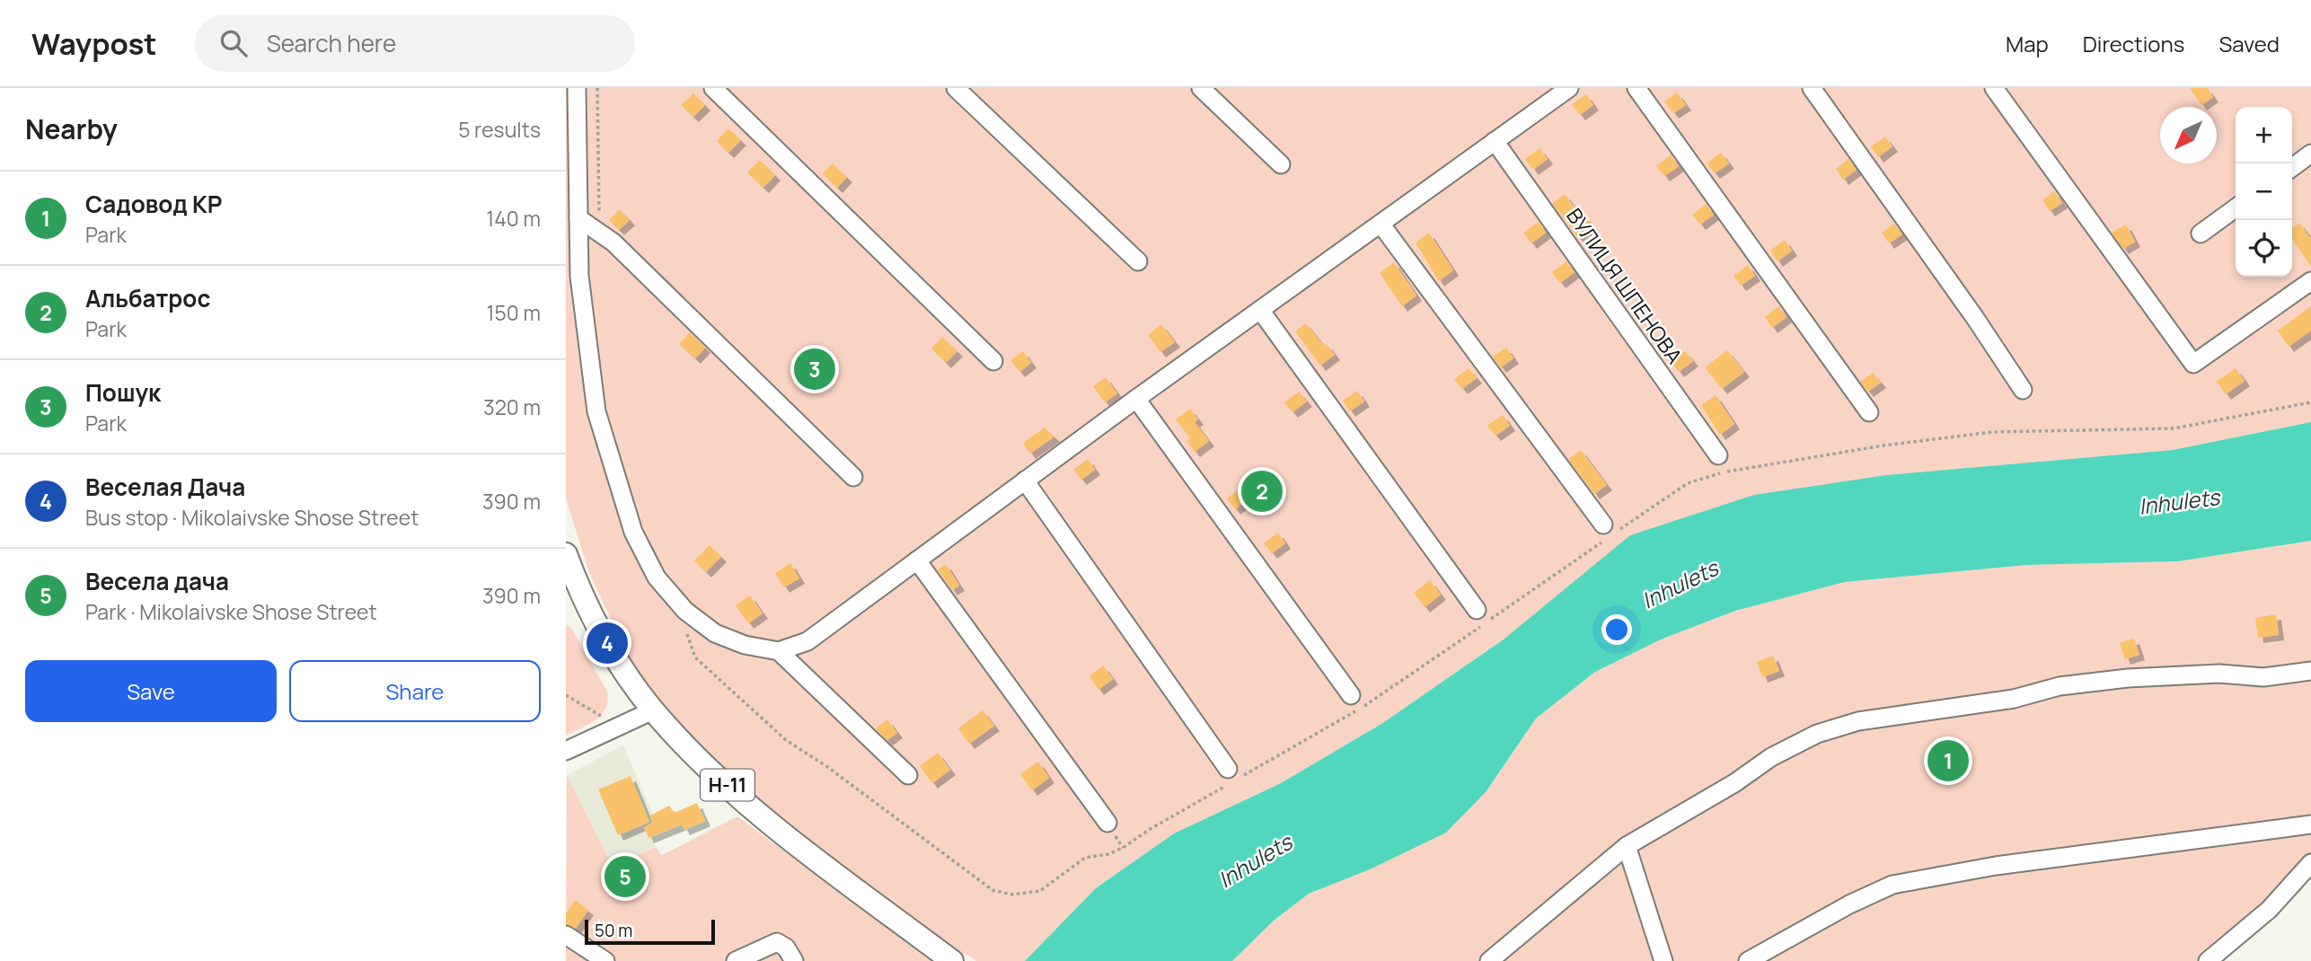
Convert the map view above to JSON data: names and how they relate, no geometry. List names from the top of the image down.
{
  "streets": {
    "main road": ["Н-11"],
    "street": ["ВУЛИЦЯ ШПЕНОВА"]
  },
  "water": ["Inhulets"],
  "scale_bar": "50 m",
  "north": "bottom left",
  "page": {
    "header": "Waypost",
    "search": "Search here",
    "nav": ["Map", "Directions", "Saved"],
    "heading": ["Nearby", "5 results"],
    "map_buttons": ["+", "−"],
    "list": [
      {
        "mark": "1",
        "name": "Садовод КР",
        "note": "Park",
        "value": "140 m"
      },
      {
        "mark": "2",
        "name": "Альбатрос",
        "note": "Park",
        "value": "150 m"
      },
      {
        "mark": "3",
        "name": "Пошук",
        "note": "Park",
        "value": "320 m"
      },
      {
        "mark": "4",
        "name": "Веселая Дача",
        "note": "Bus stop · Mikolaivske Shose Street",
        "value": "390 m"
      },
      {
        "mark": "5",
        "name": "Весела дача",
        "note": "Park · Mikolaivske Shose Street",
        "value": "390 m"
      }
    ],
    "pins": [
      "3",
      "2",
      "4",
      "1",
      "5"
    ],
    "buttons": ["Save", "Share"],
    "scale": "50 m"
  }
}
